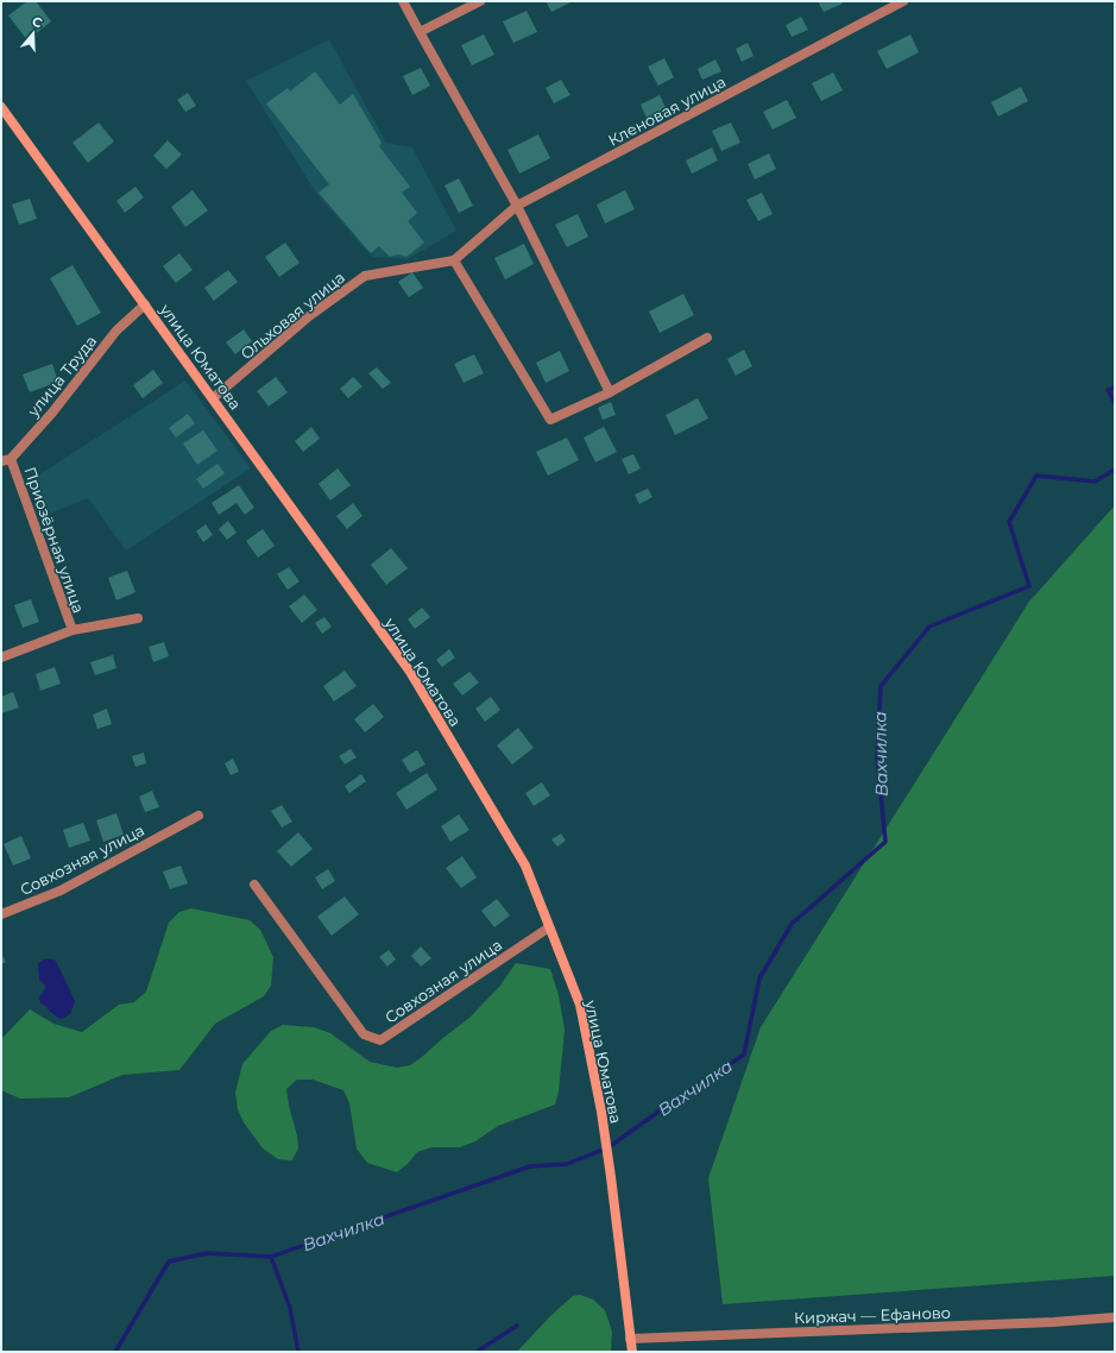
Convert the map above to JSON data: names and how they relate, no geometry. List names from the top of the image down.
{
  "streets": {
    "main road": ["улица Юматова"],
    "street": [
      "Кленовая улица",
      "Ольховая улица",
      "улица Труда",
      "Приозёрная улица",
      "Совхозная улица",
      "Киржач — Ефаново"
    ]
  },
  "crossings": [
    ["Кленовая улица", "Ольховая улица"],
    ["Ольховая улица", "улица Юматова"],
    ["улица Юматова", "улица Труда"],
    ["улица Юматова", "Совхозная улица"],
    ["улица Юматова", "Киржач — Ефаново"],
    ["улица Труда", "Приозёрная улица"]
  ],
  "water": ["Вахчилка"],
  "north": "top"
}
